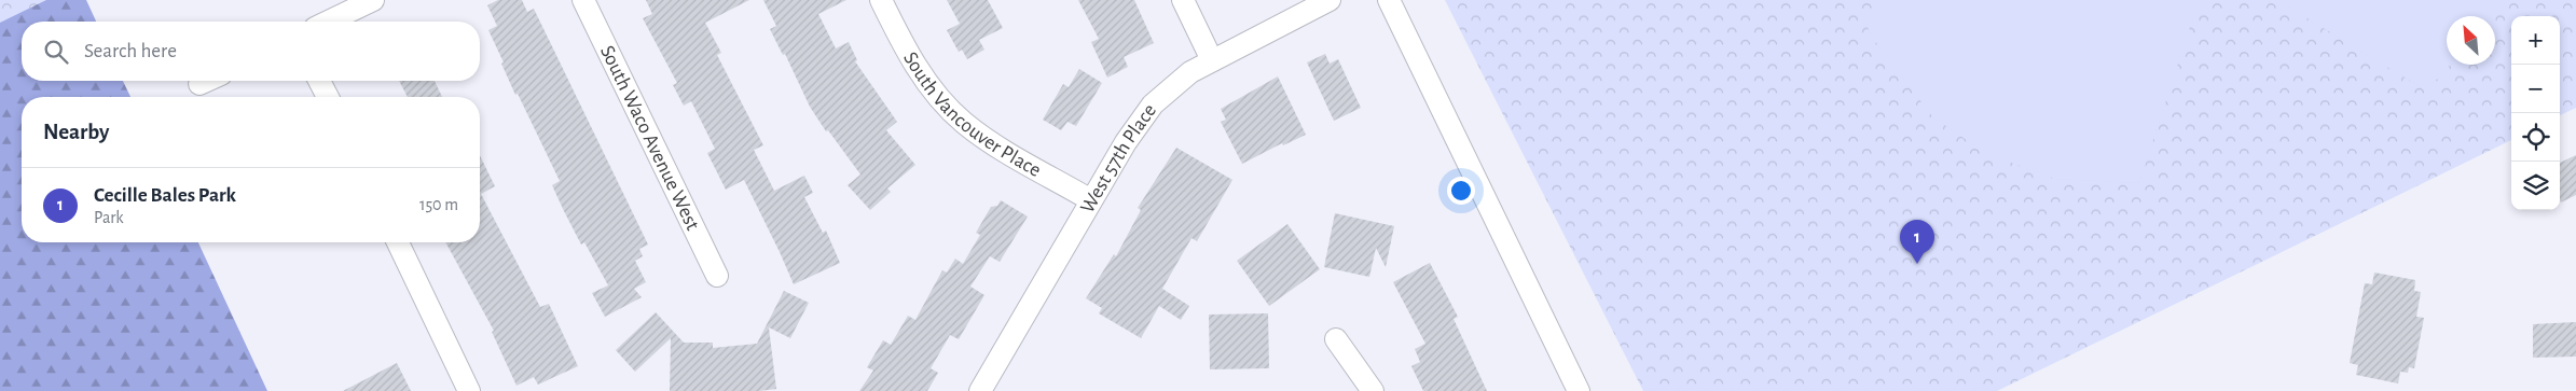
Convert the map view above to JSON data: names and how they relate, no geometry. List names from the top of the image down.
{
  "streets": {
    "street": ["South Vancouver Place", "South Waco Avenue West", "West 57th Place"]
  },
  "crossings": [
    ["South Vancouver Place", "West 57th Place"]
  ],
  "north": "top left",
  "page": {
    "map_buttons": ["+", "−"],
    "search": "Search here",
    "heading": "Nearby",
    "list": [
      {
        "mark": "1",
        "name": "Cecille Bales Park",
        "note": "Park",
        "value": "150 m"
      }
    ],
    "pins": "1"
  }
}
